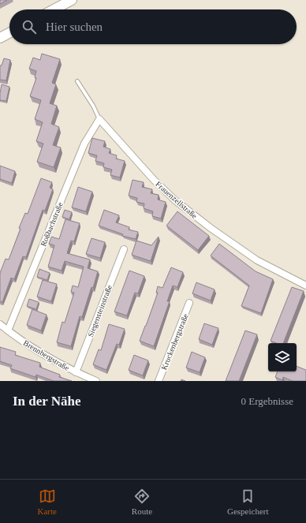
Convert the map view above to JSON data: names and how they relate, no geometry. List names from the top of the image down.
{
  "streets": {
    "street": [
      "Frauenzellstraße",
      "Roßbachstraße",
      "Siegensteinstraße",
      "Kruckenbergstraße",
      "Brennbergstraße"
    ]
  },
  "crossings": [
    ["Frauenzellstraße", "Roßbachstraße"],
    ["Roßbachstraße", "Brennbergstraße"],
    ["Siegensteinstraße", "Brennbergstraße"]
  ],
  "page": {
    "search": "Hier suchen",
    "heading": ["In der Nähe", "0 Ergebnisse"],
    "nav": ["Karte", "Route", "Gespeichert"]
  }
}
